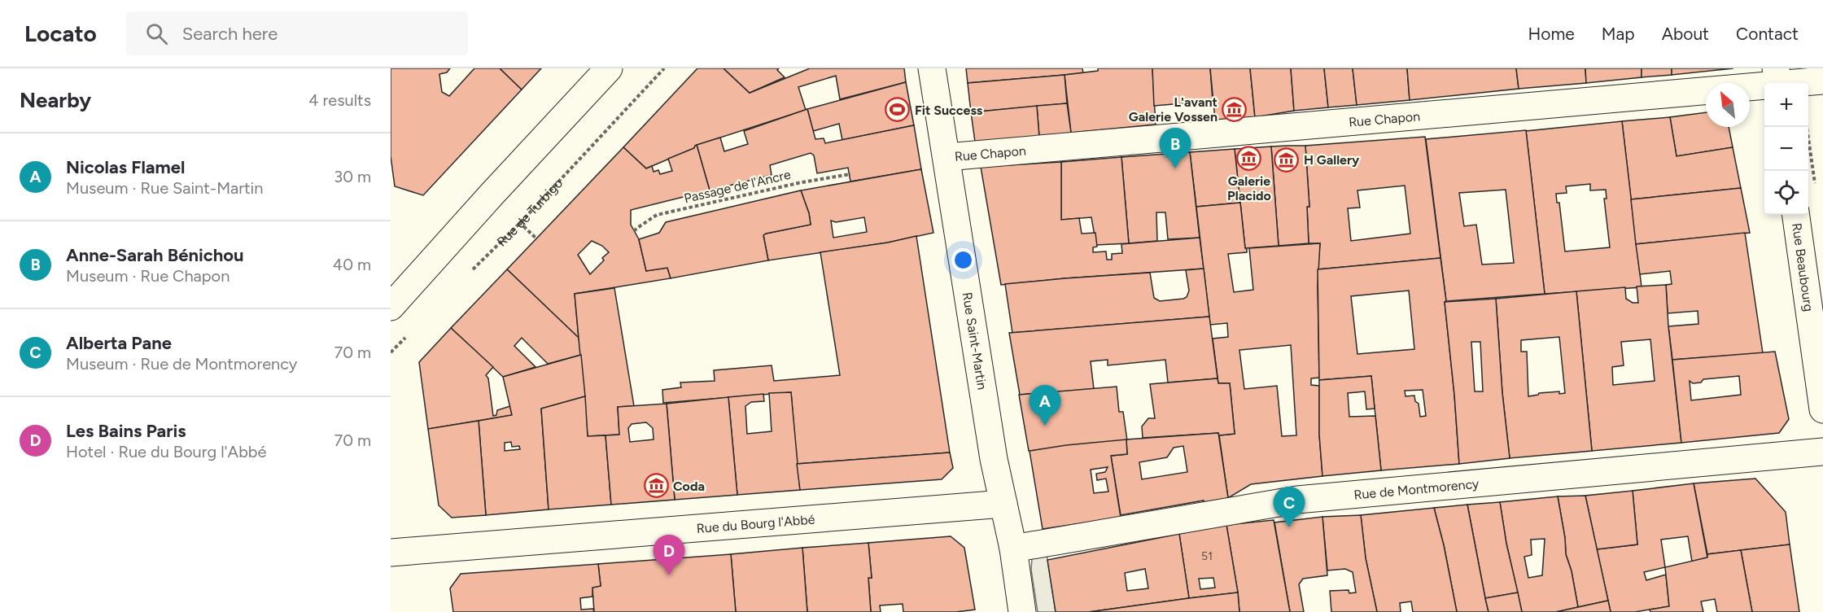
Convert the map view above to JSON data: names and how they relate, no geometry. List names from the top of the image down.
{
  "streets": {
    "street": [
      "Rue Chapon",
      "Rue Beaubourg",
      "Rue Saint-Martin",
      "Rue de Montmorency",
      "Rue du Bourg l'Abbé"
    ],
    "path": ["Passage de l'Ancre", "Rue de Turbigo"]
  },
  "crossings": [
    ["Rue Chapon", "Rue Saint-Martin"],
    ["Rue Saint-Martin", "Rue de Montmorency"],
    ["Rue Saint-Martin", "Rue du Bourg l'Abbé"]
  ],
  "places": {
    "museum": [
      "L'avant Galerie Vossen",
      "Galerie Placido",
      "H Gallery",
      "Coda"
    ],
    "sports": ["Fit Success"]
  },
  "house_numbers": ["51"],
  "north": "top left",
  "page": {
    "header": "Locato",
    "search": "Search here",
    "nav": [
      "Home",
      "Map",
      "About",
      "Contact"
    ],
    "heading": ["Nearby", "4 results"],
    "map_buttons": ["+", "−"],
    "pins": [
      "B",
      "A",
      "C",
      "D"
    ],
    "list": [
      {
        "mark": "A",
        "name": "Nicolas Flamel",
        "note": "Museum · Rue Saint-Martin",
        "value": "30 m"
      },
      {
        "mark": "B",
        "name": "Anne-Sarah Bénichou",
        "note": "Museum · Rue Chapon",
        "value": "40 m"
      },
      {
        "mark": "C",
        "name": "Alberta Pane",
        "note": "Museum · Rue de Montmorency",
        "value": "70 m"
      },
      {
        "mark": "D",
        "name": "Les Bains Paris",
        "note": "Hotel · Rue du Bourg l'Abbé",
        "value": "70 m"
      }
    ]
  }
}
